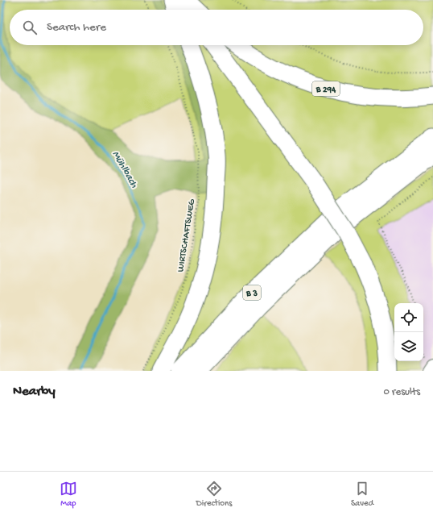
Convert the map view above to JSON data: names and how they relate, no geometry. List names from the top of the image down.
{
  "streets": {
    "highway": ["B 294", "B 3"],
    "path": ["WIRTSCHAFTSWEG"]
  },
  "water": ["Mühlbach"],
  "page": {
    "search": "Search here",
    "heading": ["Nearby", "0 results"],
    "nav": ["Map", "Directions", "Saved"]
  }
}
